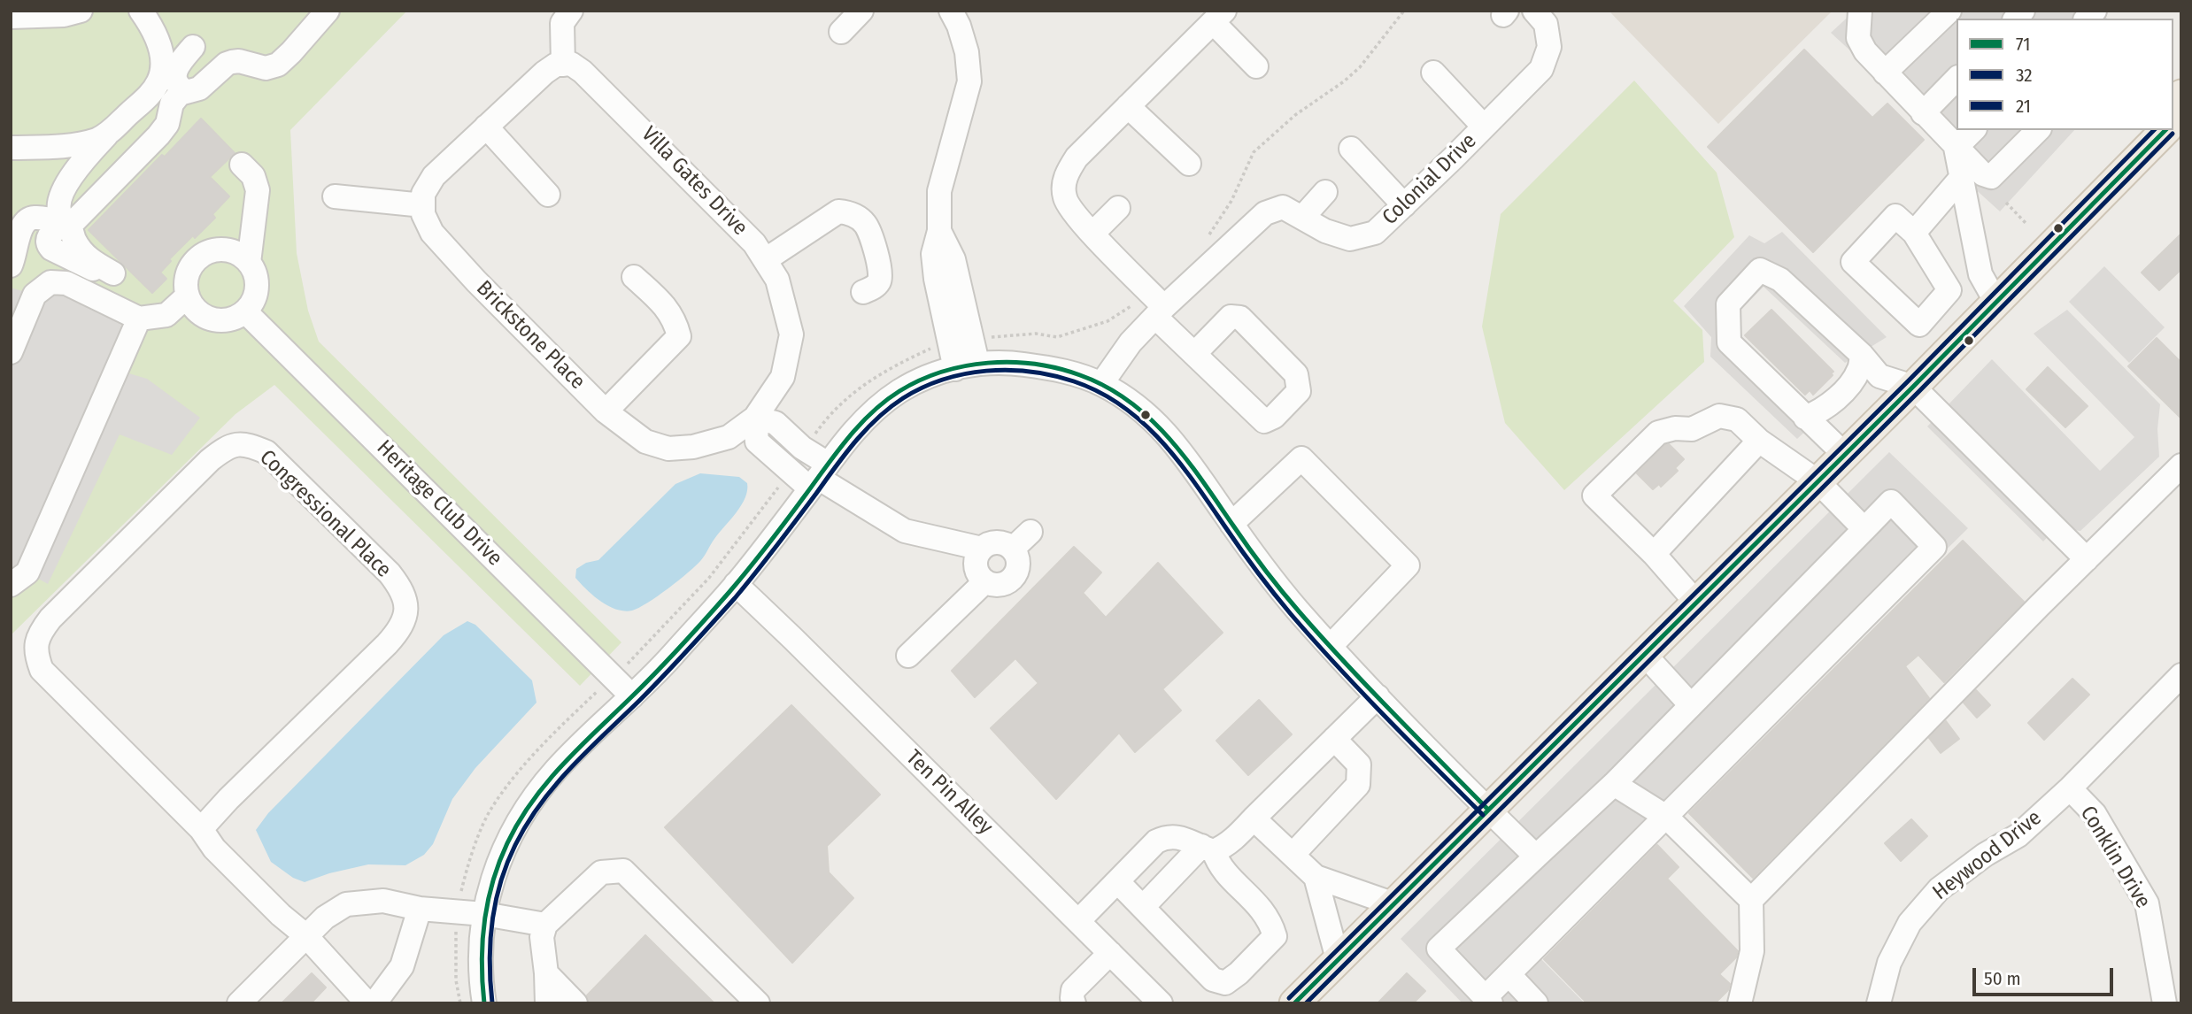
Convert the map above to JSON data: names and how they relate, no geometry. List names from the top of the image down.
{
  "streets": {
    "street": [
      "Colonial Drive",
      "Villa Gates Drive",
      "Brickstone Place",
      "Heritage Club Drive",
      "Congressional Place",
      "Ten Pin Alley",
      "Heywood Drive",
      "Conklin Drive"
    ]
  },
  "crossings": [
    ["Villa Gates Drive", "Brickstone Place"],
    ["Heywood Drive", "Conklin Drive"]
  ],
  "lines": ["transit line 71", "transit line 21", "transit line 32"],
  "legend": ["71", "32", "21"],
  "scale_bar": "50 m"
}
